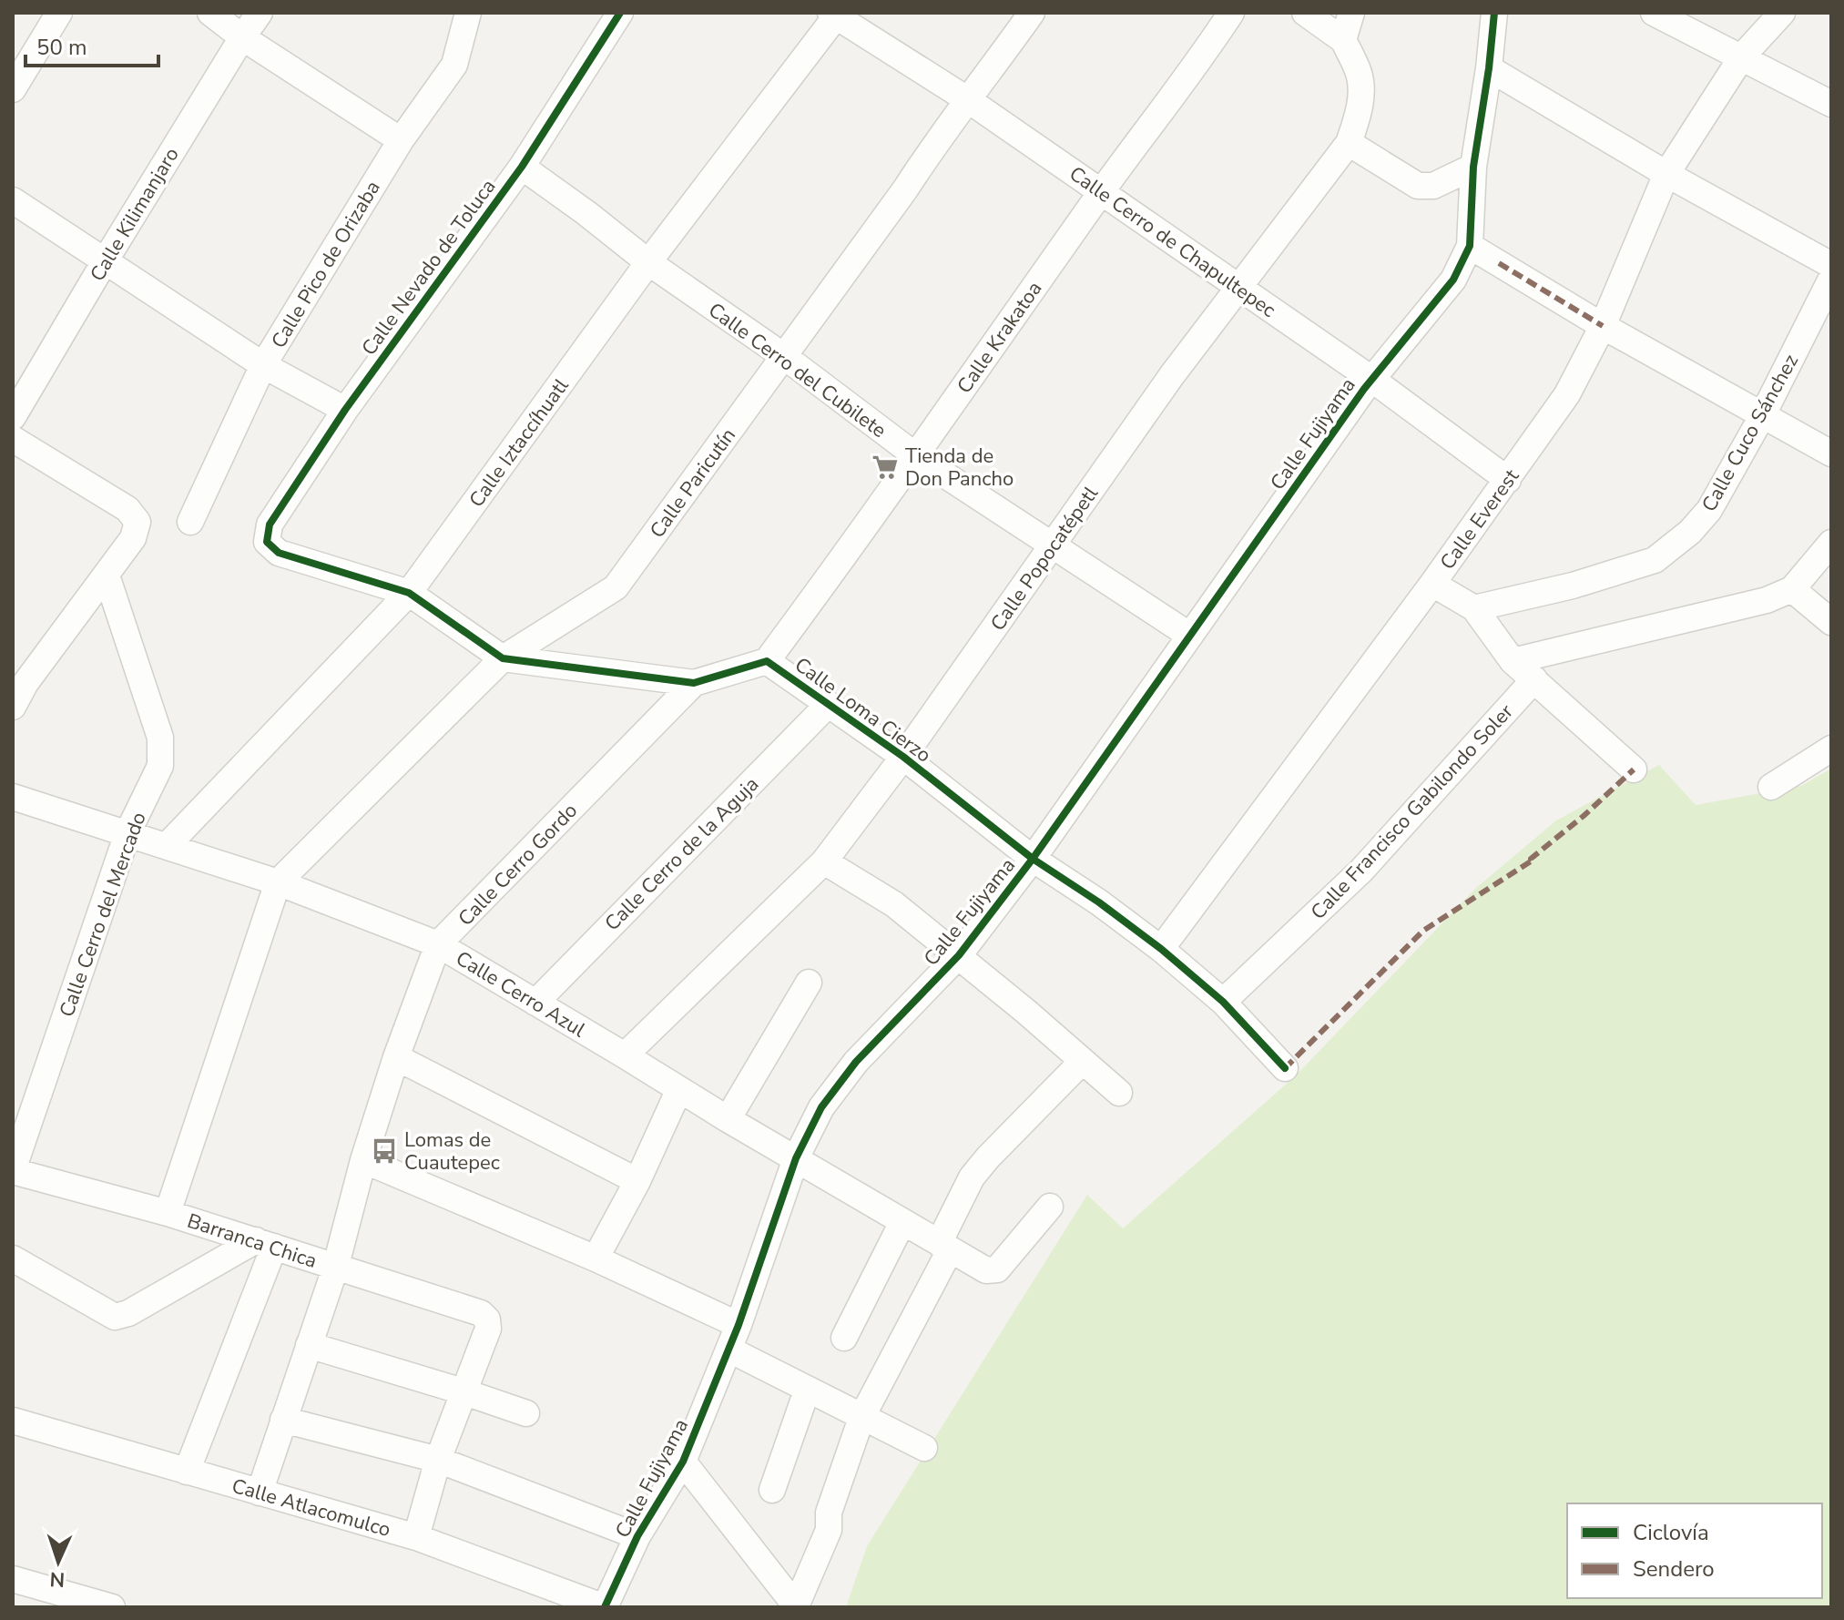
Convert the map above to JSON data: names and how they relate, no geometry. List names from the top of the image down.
{
  "streets": {
    "street": [
      "Calle Kilimanjaro",
      "Calle Cerro de Chapultepec",
      "Calle Pico de Orizaba",
      "Calle Nevado de Toluca",
      "Calle Krakatoa",
      "Calle Cerro del Cubilete",
      "Calle Cuco Sánchez",
      "Calle Fujiyama",
      "Calle Iztaccíhuatl",
      "Calle Paricutín",
      "Calle Everest",
      "Calle Popocatépetl",
      "Calle Loma Cierzo",
      "Calle Francisco Gabilondo Soler",
      "Calle Cerro de la Aguja",
      "Calle Cerro Gordo",
      "Calle Cerro del Mercado",
      "Calle Cerro Azul",
      "Barranca Chica",
      "Calle Atlacomulco"
    ]
  },
  "crossings": [
    ["Calle Cerro de Chapultepec", "Calle Krakatoa"],
    ["Calle Cerro de Chapultepec", "Calle Fujiyama"],
    ["Calle Cerro de Chapultepec", "Calle Iztaccíhuatl"],
    ["Calle Cerro de Chapultepec", "Calle Paricutín"],
    ["Calle Cerro de Chapultepec", "Calle Everest"],
    ["Calle Cerro de Chapultepec", "Calle Popocatépetl"],
    ["Calle Nevado de Toluca", "Calle Cerro del Cubilete"],
    ["Calle Nevado de Toluca", "Calle Loma Cierzo"],
    ["Calle Krakatoa", "Calle Cerro del Cubilete"],
    ["Calle Krakatoa", "Calle Loma Cierzo"],
    ["Calle Cerro del Cubilete", "Calle Fujiyama"],
    ["Calle Cerro del Cubilete", "Calle Iztaccíhuatl"],
    ["Calle Cerro del Cubilete", "Calle Paricutín"],
    ["Calle Cerro del Cubilete", "Calle Popocatépetl"],
    ["Calle Fujiyama", "Calle Loma Cierzo"],
    ["Calle Fujiyama", "Calle Cerro Azul"],
    ["Calle Fujiyama", "Calle Atlacomulco"],
    ["Calle Iztaccíhuatl", "Calle Loma Cierzo"],
    ["Calle Iztaccíhuatl", "Calle Cerro Azul"],
    ["Calle Paricutín", "Calle Loma Cierzo"],
    ["Calle Paricutín", "Calle Cerro Azul"],
    ["Calle Everest", "Calle Loma Cierzo"],
    ["Calle Popocatépetl", "Calle Loma Cierzo"],
    ["Calle Popocatépetl", "Calle Cerro Azul"],
    ["Calle Loma Cierzo", "Calle Francisco Gabilondo Soler"],
    ["Calle Loma Cierzo", "Calle Cerro de la Aguja"],
    ["Calle Loma Cierzo", "Calle Cerro Gordo"],
    ["Calle Cerro de la Aguja", "Calle Cerro Azul"],
    ["Calle Cerro Gordo", "Calle Cerro Azul"],
    ["Calle Cerro Gordo", "Barranca Chica"],
    ["Calle Cerro Gordo", "Calle Atlacomulco"],
    ["Calle Cerro del Mercado", "Calle Cerro Azul"],
    ["Calle Cerro del Mercado", "Barranca Chica"]
  ],
  "places": {
    "supermarket": ["Tienda de Don Pancho"],
    "bus stop": ["Lomas de Cuautepec"]
  },
  "legend": ["Ciclovía", "Sendero"],
  "scale_bar": "50 m",
  "north": "bottom"
}
